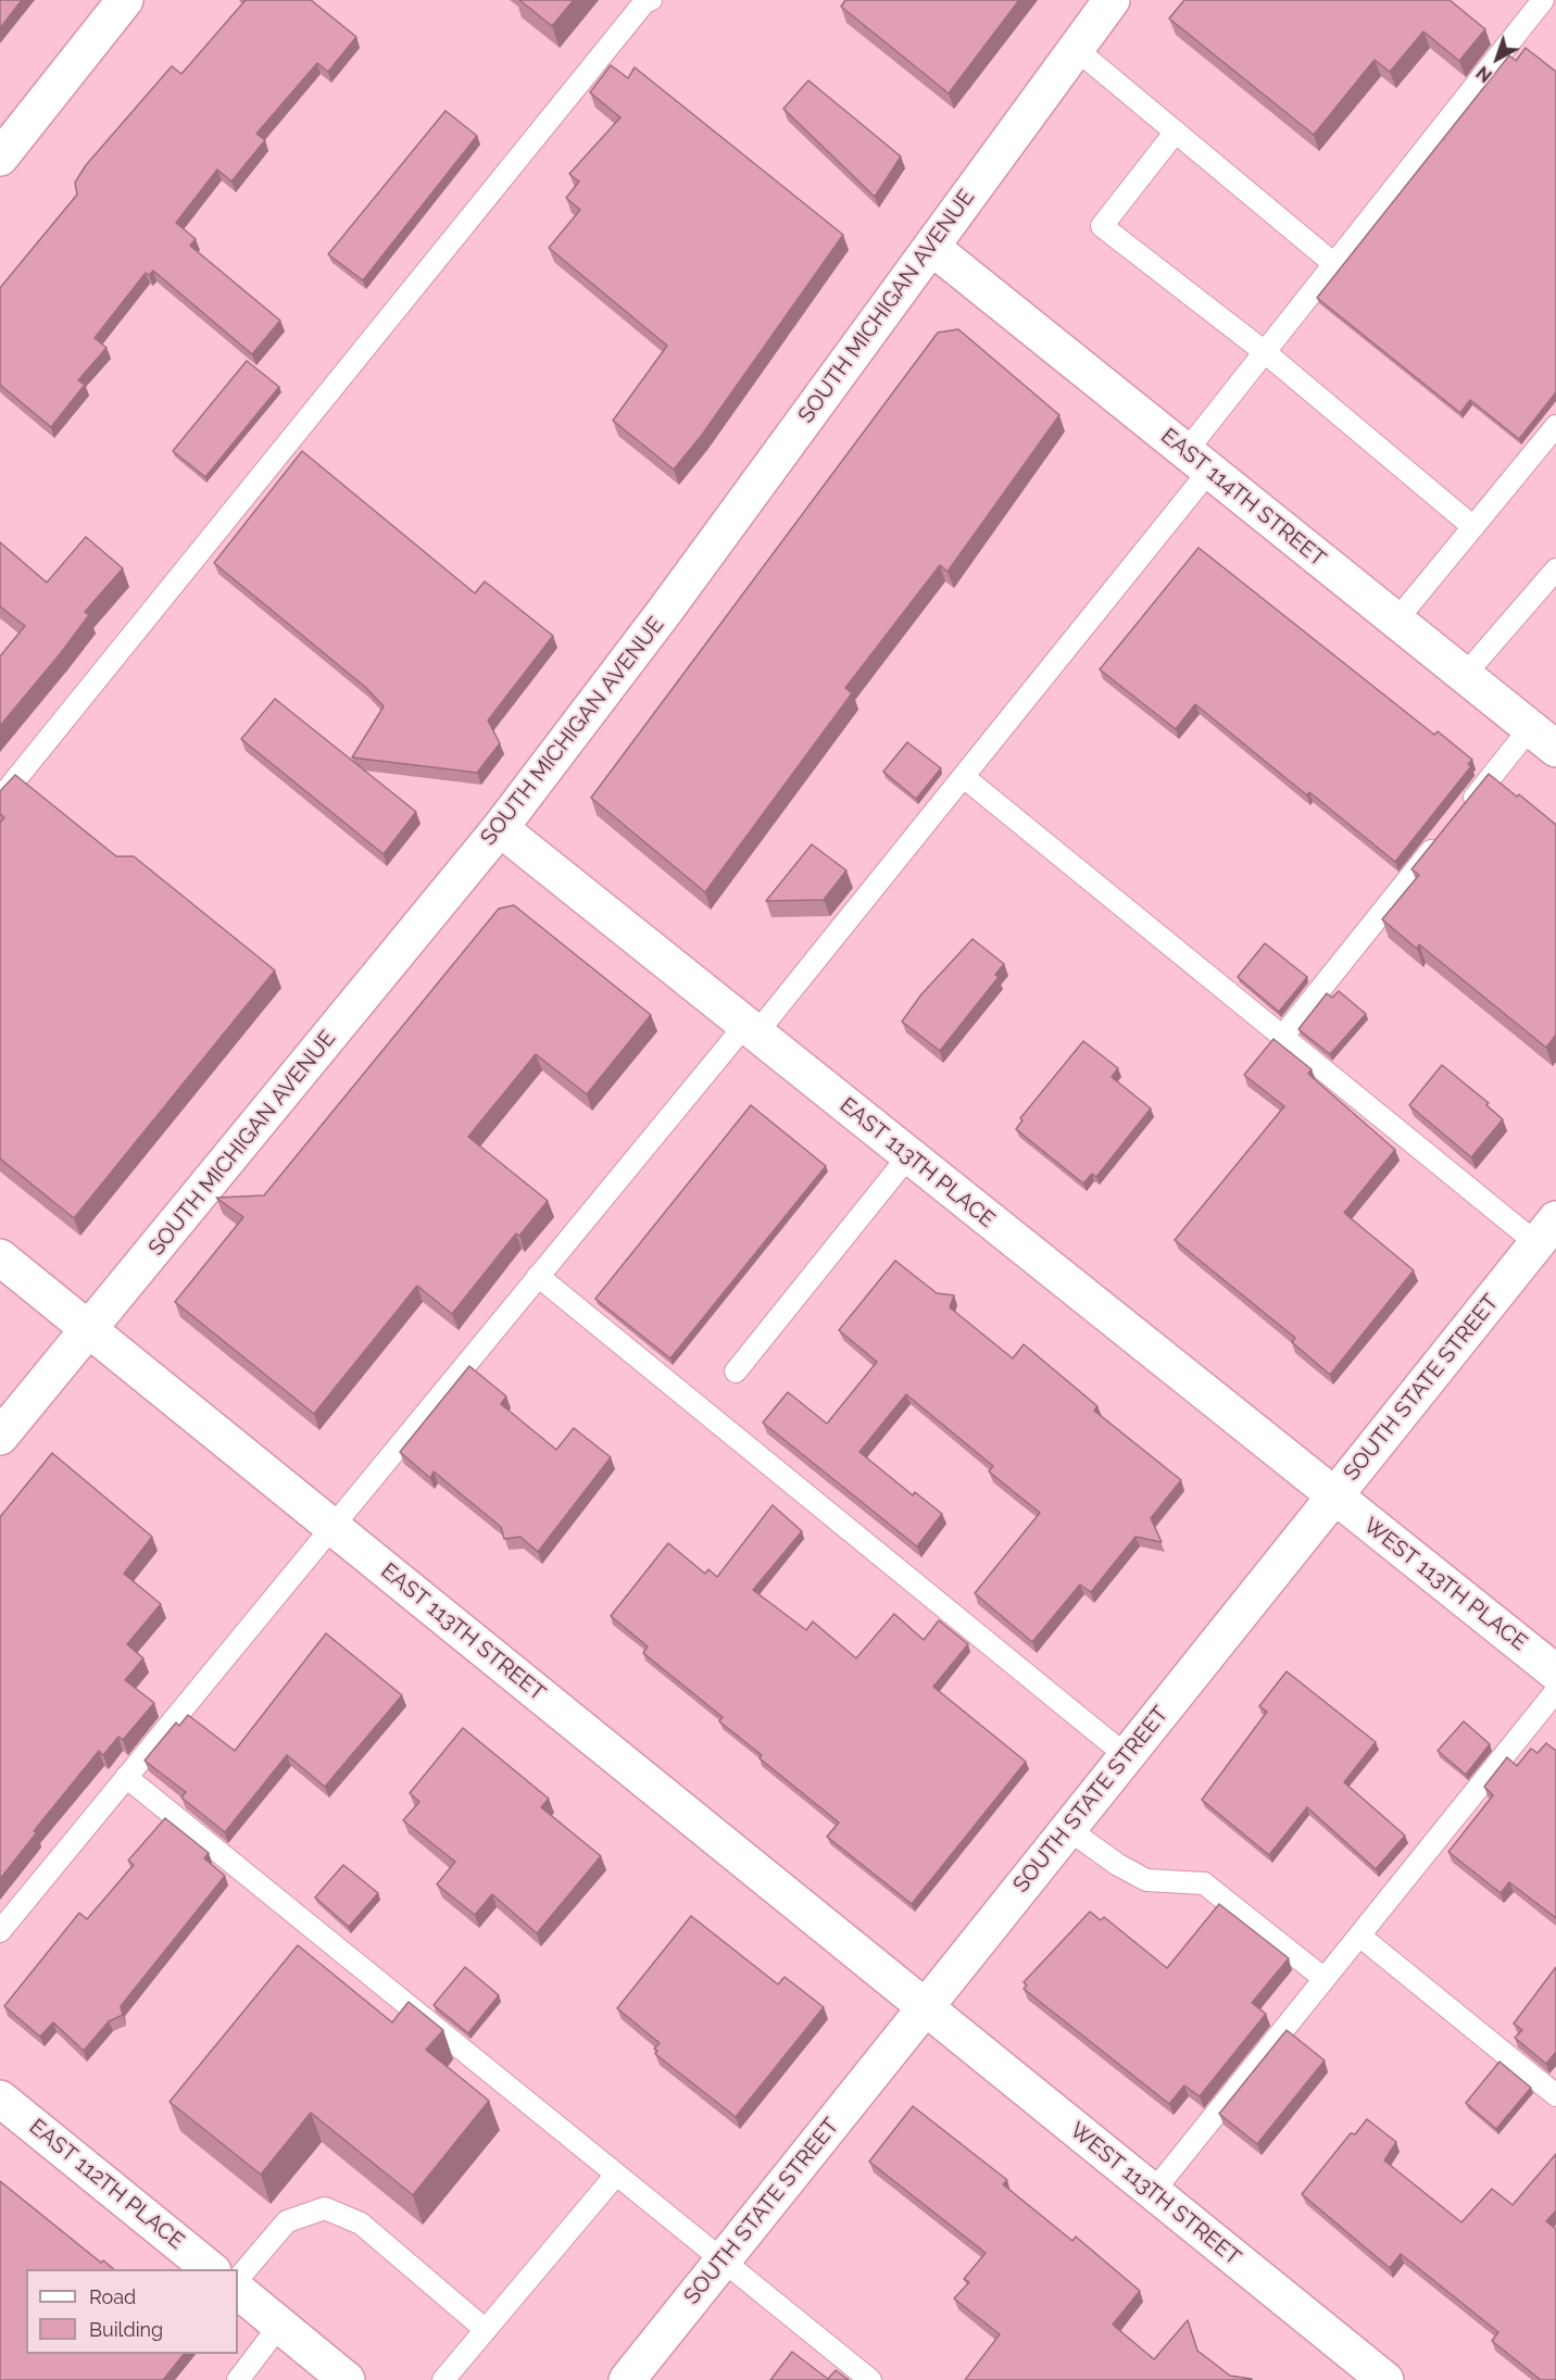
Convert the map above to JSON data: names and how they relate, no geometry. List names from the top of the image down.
{
  "streets": {
    "street": [
      "SOUTH MICHIGAN AVENUE",
      "EAST 114TH STREET",
      "EAST 113TH PLACE",
      "SOUTH STATE STREET",
      "WEST 113TH PLACE",
      "EAST 113TH STREET",
      "EAST 112TH PLACE",
      "WEST 113TH STREET"
    ]
  },
  "crossings": [
    ["SOUTH MICHIGAN AVENUE", "EAST 114TH STREET"],
    ["SOUTH MICHIGAN AVENUE", "EAST 113TH PLACE"],
    ["SOUTH MICHIGAN AVENUE", "EAST 113TH STREET"],
    ["EAST 113TH PLACE", "SOUTH STATE STREET"],
    ["EAST 113TH PLACE", "WEST 113TH PLACE"],
    ["SOUTH STATE STREET", "WEST 113TH PLACE"],
    ["SOUTH STATE STREET", "EAST 113TH STREET"],
    ["SOUTH STATE STREET", "WEST 113TH STREET"],
    ["EAST 113TH STREET", "WEST 113TH STREET"]
  ],
  "legend": ["Road", "Building"],
  "north": "bottom left"
}
